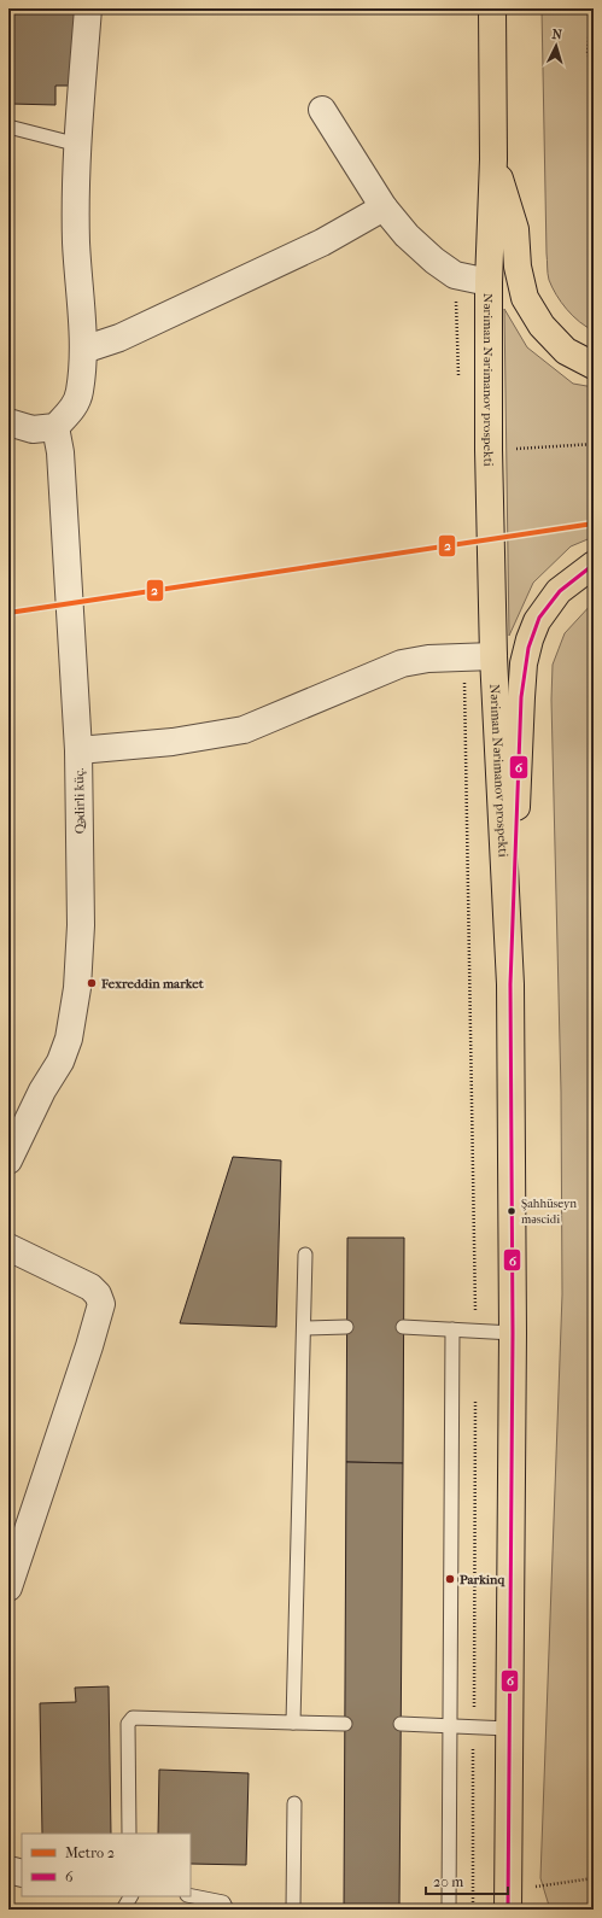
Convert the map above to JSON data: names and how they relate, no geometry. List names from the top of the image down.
{
  "streets": {
    "main road": ["Nəriman Nərimanov prospekti"],
    "street": ["Qədirli küç."]
  },
  "places": ["Fexreddin market", "Şahhüseyn məscidi", "Parkinq"],
  "lines": ["metro line 2", "transit line 6"],
  "legend": ["Metro 2", "6"],
  "scale_bar": "20 m",
  "north": "top"
}
